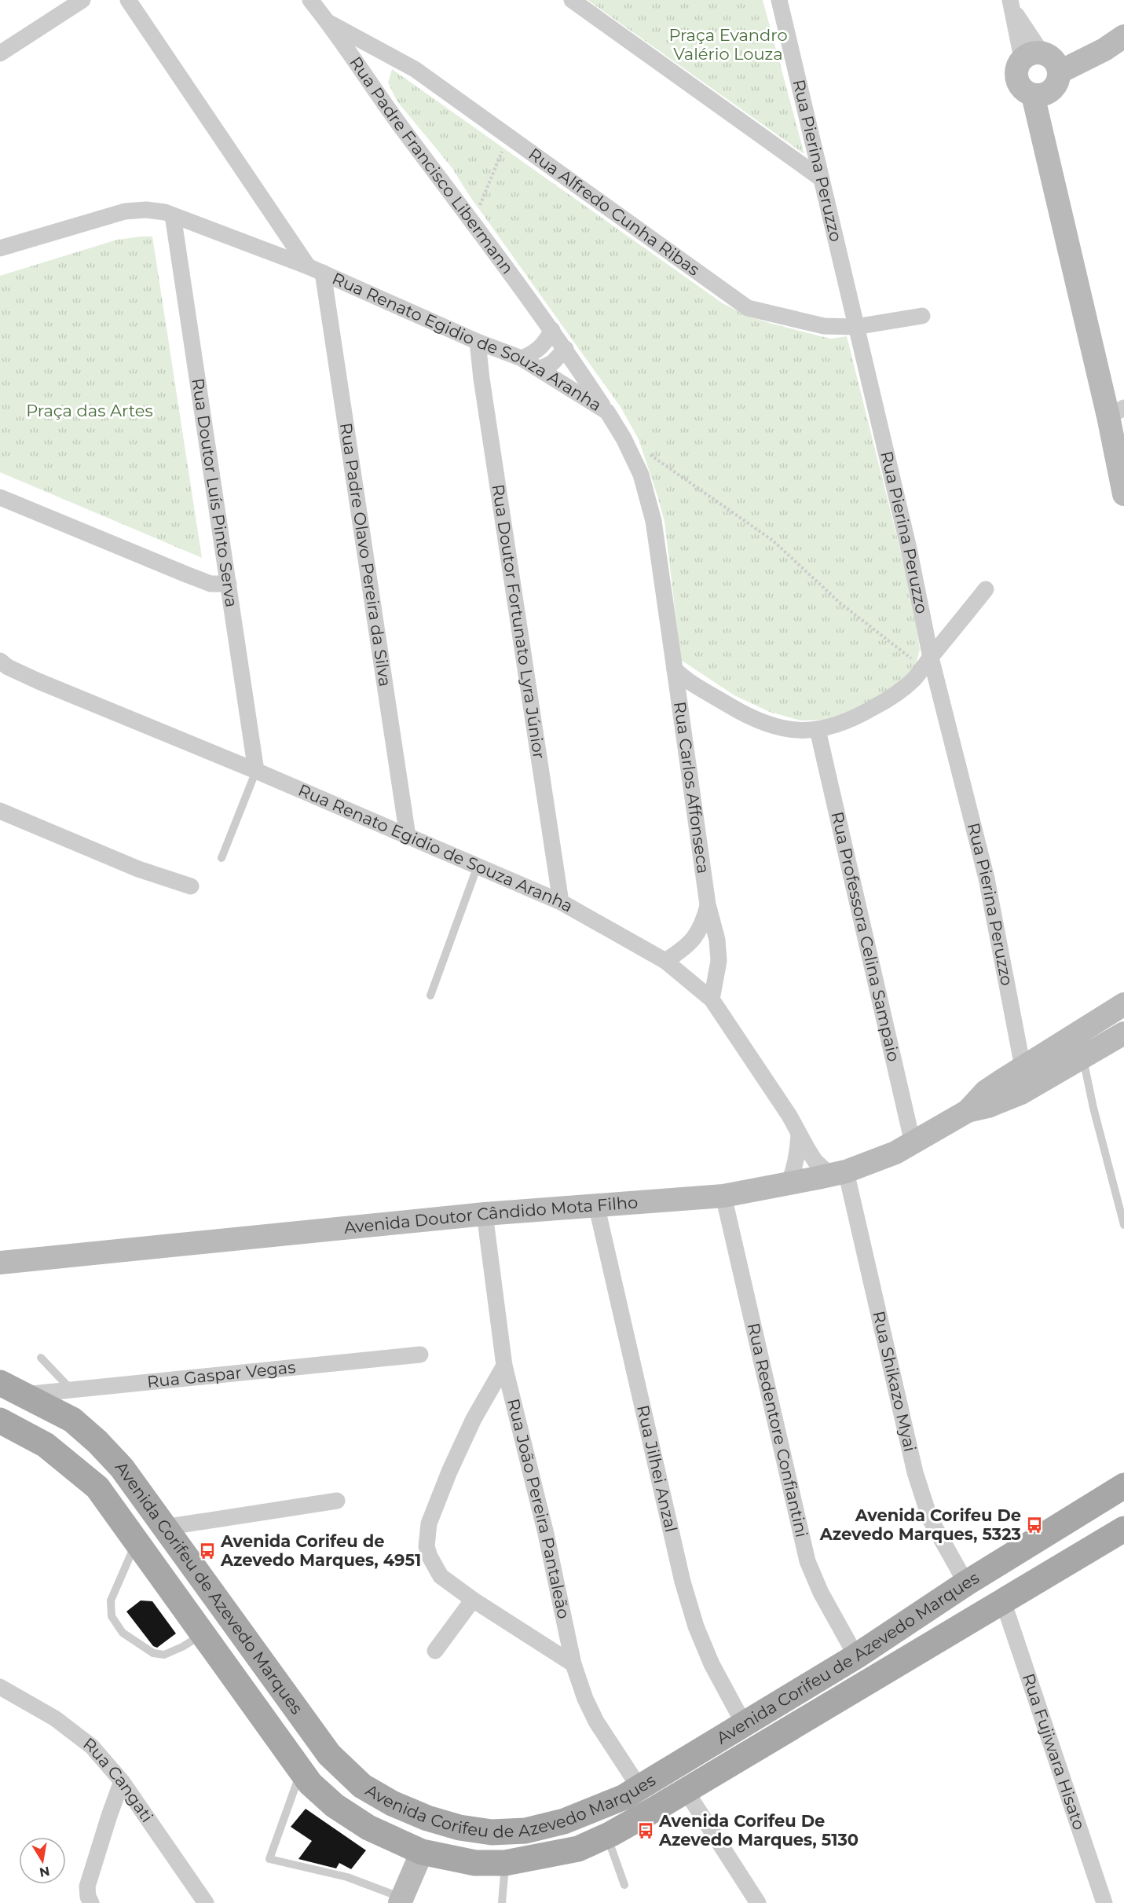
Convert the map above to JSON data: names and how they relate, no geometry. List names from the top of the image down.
{
  "streets": {
    "main road": ["Avenida Doutor Cândido Mota Filho", "Avenida Corifeu de Azevedo Marques"],
    "street": [
      "Rua Pierina Peruzzo",
      "Rua Padre Francisco Libermann",
      "Rua Alfredo Cunha Ribas",
      "Rua Renato Egidio de Souza Aranha",
      "Rua Doutor Luís Pinto Serva",
      "Rua Padre Olavo Pereira da Silva",
      "Rua Doutor Fortunato Lyra Júnior",
      "Rua Carlos Affonseca",
      "Rua Professora Celina Sampaio",
      "Rua Gaspar Vegas",
      "Rua Shikazo Myai",
      "Rua Redentore Confiantini",
      "Rua Jilhei Anzal",
      "Rua João Pereira Pantaleão",
      "Rua Fujiwara Hisato",
      "Rua Cangati"
    ]
  },
  "crossings": [
    ["Rua Pierina Peruzzo", "Rua Alfredo Cunha Ribas"],
    ["Rua Pierina Peruzzo", "Avenida Doutor Cândido Mota Filho"],
    ["Rua Padre Francisco Libermann", "Rua Alfredo Cunha Ribas"],
    ["Rua Padre Francisco Libermann", "Rua Renato Egidio de Souza Aranha"],
    ["Rua Renato Egidio de Souza Aranha", "Rua Doutor Luís Pinto Serva"],
    ["Rua Renato Egidio de Souza Aranha", "Rua Padre Olavo Pereira da Silva"],
    ["Rua Renato Egidio de Souza Aranha", "Rua Doutor Fortunato Lyra Júnior"],
    ["Rua Renato Egidio de Souza Aranha", "Rua Carlos Affonseca"],
    ["Rua Renato Egidio de Souza Aranha", "Avenida Doutor Cândido Mota Filho"],
    ["Rua Renato Egidio de Souza Aranha", "Rua Shikazo Myai"],
    ["Rua Professora Celina Sampaio", "Avenida Doutor Cândido Mota Filho"],
    ["Avenida Doutor Cândido Mota Filho", "Rua Shikazo Myai"],
    ["Avenida Doutor Cândido Mota Filho", "Rua Redentore Confiantini"],
    ["Avenida Doutor Cândido Mota Filho", "Rua Jilhei Anzal"],
    ["Avenida Doutor Cândido Mota Filho", "Rua João Pereira Pantaleão"],
    ["Rua Gaspar Vegas", "Avenida Corifeu de Azevedo Marques"],
    ["Rua Shikazo Myai", "Avenida Corifeu de Azevedo Marques"],
    ["Rua Redentore Confiantini", "Avenida Corifeu de Azevedo Marques"],
    ["Rua Jilhei Anzal", "Avenida Corifeu de Azevedo Marques"],
    ["Rua João Pereira Pantaleão", "Avenida Corifeu de Azevedo Marques"],
    ["Avenida Corifeu de Azevedo Marques", "Rua Fujiwara Hisato"]
  ],
  "parks": ["Praça Evandro Valério Louza", "Praça das Artes"],
  "places": {
    "bus stop": ["Avenida Corifeu De Azevedo Marques, 5323", "Avenida Corifeu de Azevedo Marques, 4951", "Avenida Corifeu De Azevedo Marques, 5130"]
  },
  "north": "bottom"
}
